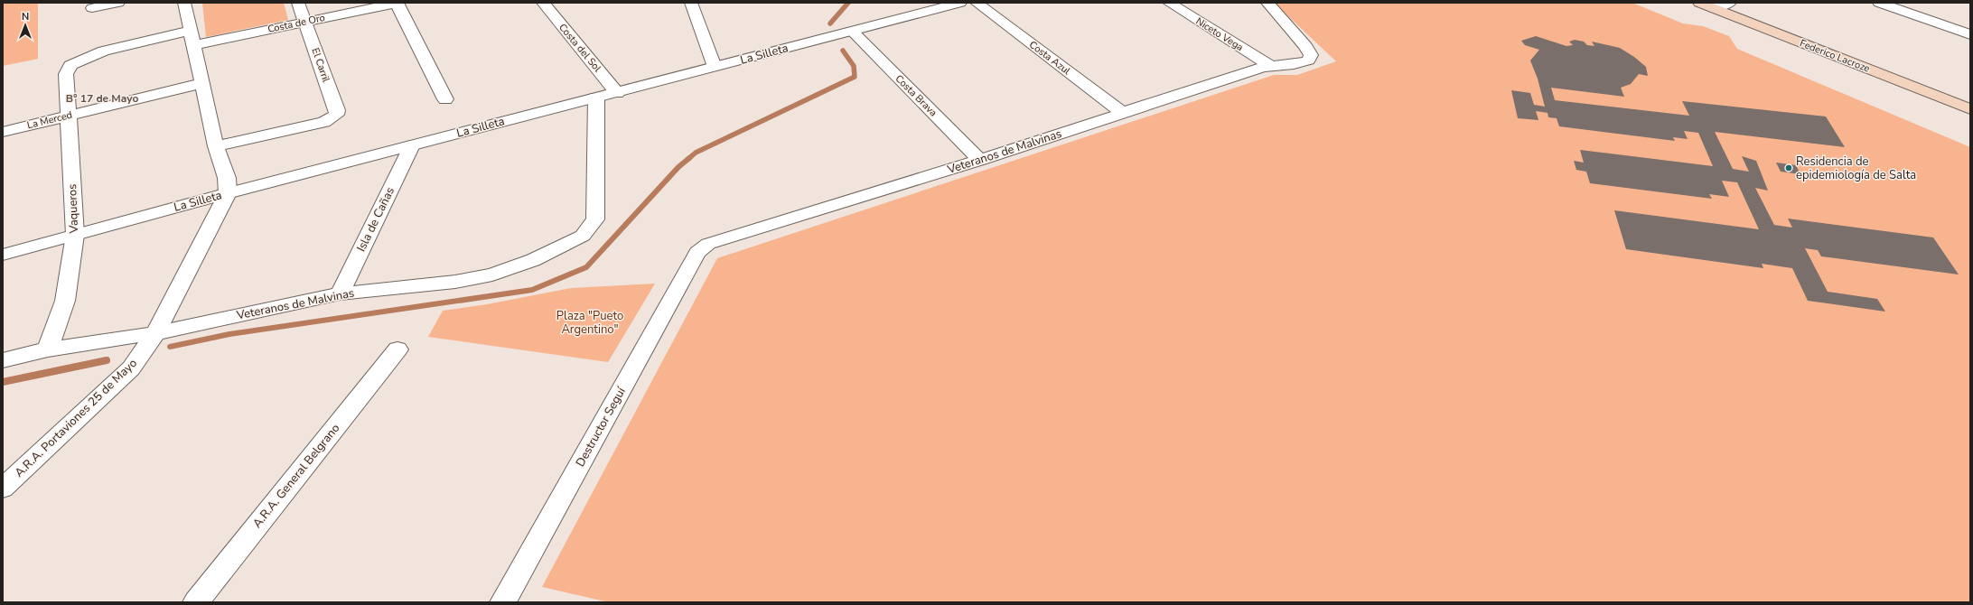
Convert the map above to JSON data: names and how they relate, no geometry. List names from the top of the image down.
{
  "streets": {
    "main road": ["Federico Lacroze"],
    "street": [
      "Costa de Oro",
      "Niceto Vega",
      "Costa del Sol",
      "La Silleta",
      "Costa Azul",
      "El Carril",
      "Costa Brava",
      "La Merced",
      "Veteranos de Malvinas",
      "Vaqueros",
      "Isla de Cañas",
      "A.R.A. Portaviones 25 de Mayo",
      "Destructor Seguí",
      "A.R.A. General Belgrano"
    ]
  },
  "crossings": [
    ["Costa de Oro", "El Carril"],
    ["Niceto Vega", "Veteranos de Malvinas"],
    ["Costa del Sol", "La Silleta"],
    ["La Silleta", "Costa Brava"],
    ["La Silleta", "Veteranos de Malvinas"],
    ["La Silleta", "Vaqueros"],
    ["La Silleta", "Isla de Cañas"],
    ["La Silleta", "A.R.A. Portaviones 25 de Mayo"],
    ["Costa Azul", "Veteranos de Malvinas"],
    ["Costa Brava", "Veteranos de Malvinas"],
    ["La Merced", "Vaqueros"],
    ["Veteranos de Malvinas", "Vaqueros"],
    ["Veteranos de Malvinas", "Isla de Cañas"],
    ["Veteranos de Malvinas", "A.R.A. Portaviones 25 de Mayo"],
    ["Veteranos de Malvinas", "Destructor Seguí"]
  ],
  "districts": ["B° 17 de Mayo"],
  "parks": ["Plaza \"Pueto Argentino\""],
  "places": ["Residencia de epidemiología de Salta"],
  "north": "top"
}
